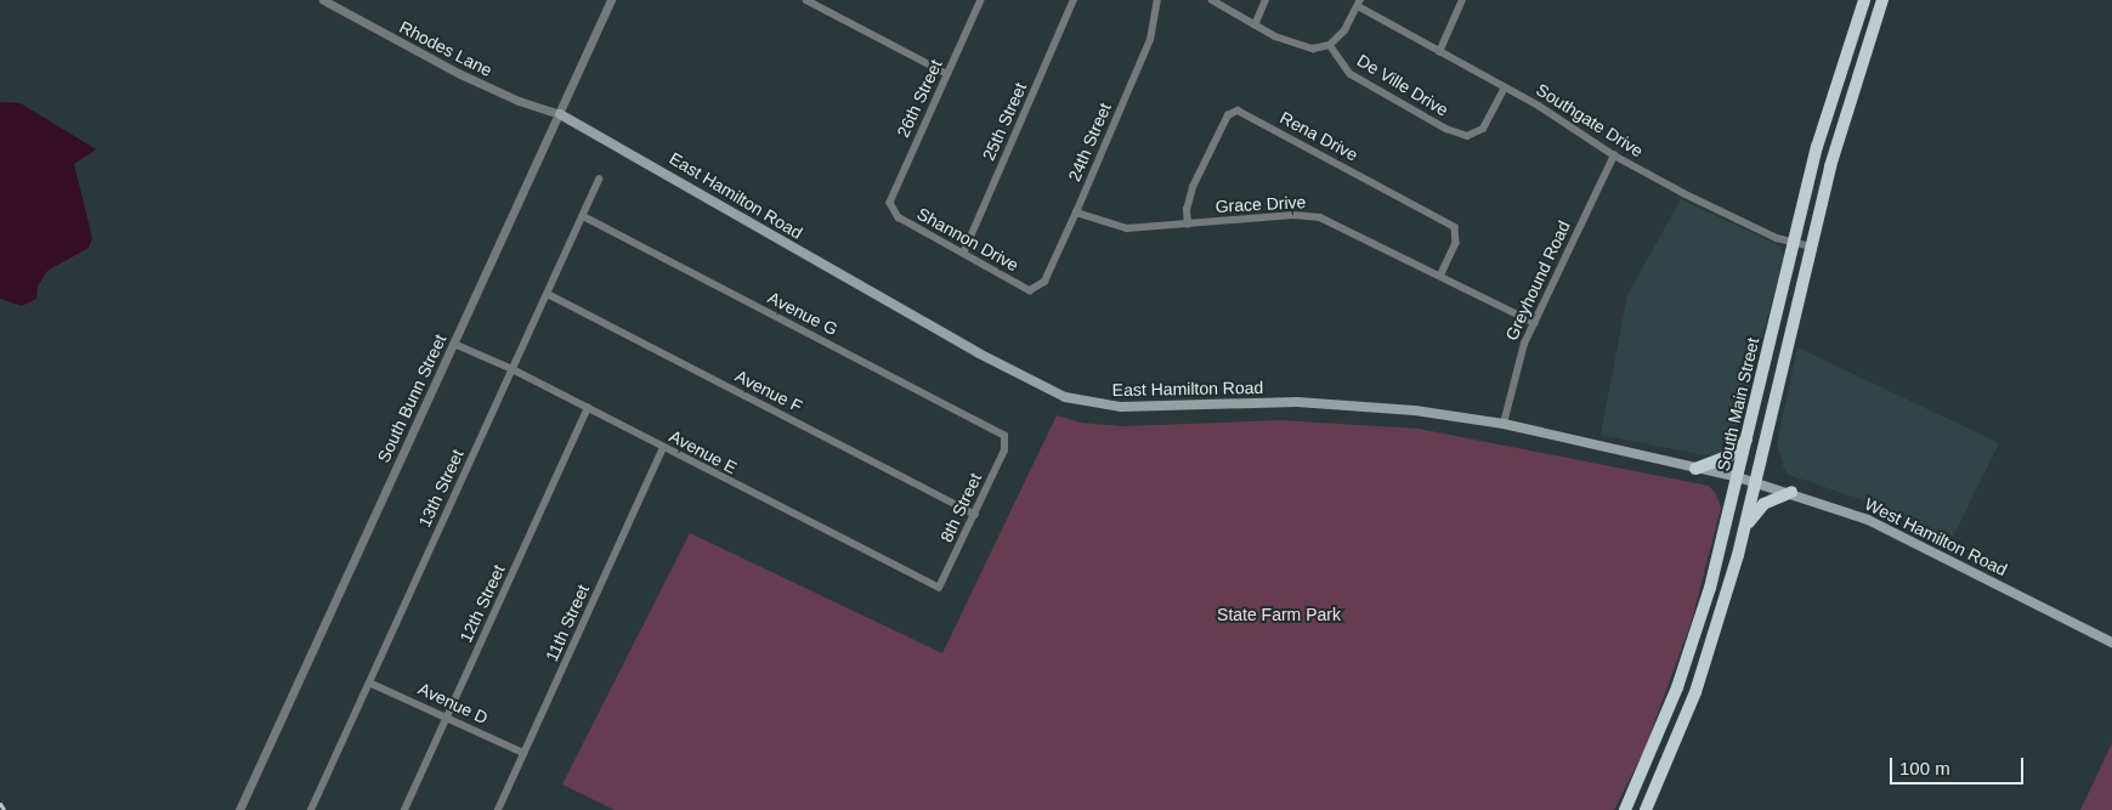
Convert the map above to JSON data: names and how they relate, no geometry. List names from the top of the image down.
{
  "streets": {
    "highway": ["South Main Street"],
    "main road": ["East Hamilton Road", "West Hamilton Road"],
    "street": [
      "Rhodes Lane",
      "De Ville Drive",
      "26th Street",
      "Southgate Drive",
      "25th Street",
      "Rena Drive",
      "24th Street",
      "Grace Drive",
      "Shannon Drive",
      "Greyhound Road",
      "Avenue G",
      "Avenue F",
      "South Bunn Street",
      "Avenue E",
      "13th Street",
      "8th Street",
      "12th Street",
      "11th Street",
      "Avenue D"
    ]
  },
  "crossings": [
    ["Rhodes Lane", "East Hamilton Road"],
    ["Rhodes Lane", "South Bunn Street"],
    ["De Ville Drive", "Southgate Drive"],
    ["26th Street", "Shannon Drive"],
    ["Southgate Drive", "Greyhound Road"],
    ["Southgate Drive", "South Main Street"],
    ["25th Street", "Shannon Drive"],
    ["Rena Drive", "Grace Drive"],
    ["24th Street", "Grace Drive"],
    ["24th Street", "Shannon Drive"],
    ["East Hamilton Road", "Greyhound Road"],
    ["East Hamilton Road", "South Bunn Street"],
    ["East Hamilton Road", "South Main Street"],
    ["East Hamilton Road", "West Hamilton Road"],
    ["Grace Drive", "Greyhound Road"],
    ["Avenue G", "13th Street"],
    ["Avenue G", "8th Street"],
    ["Avenue F", "13th Street"],
    ["Avenue F", "8th Street"],
    ["South Bunn Street", "Avenue E"],
    ["South Main Street", "West Hamilton Road"],
    ["Avenue E", "13th Street"],
    ["Avenue E", "8th Street"],
    ["Avenue E", "12th Street"],
    ["Avenue E", "11th Street"],
    ["13th Street", "Avenue D"],
    ["12th Street", "Avenue D"],
    ["11th Street", "Avenue D"]
  ],
  "parks": ["State Farm Park"],
  "scale_bar": "100 m"
}
